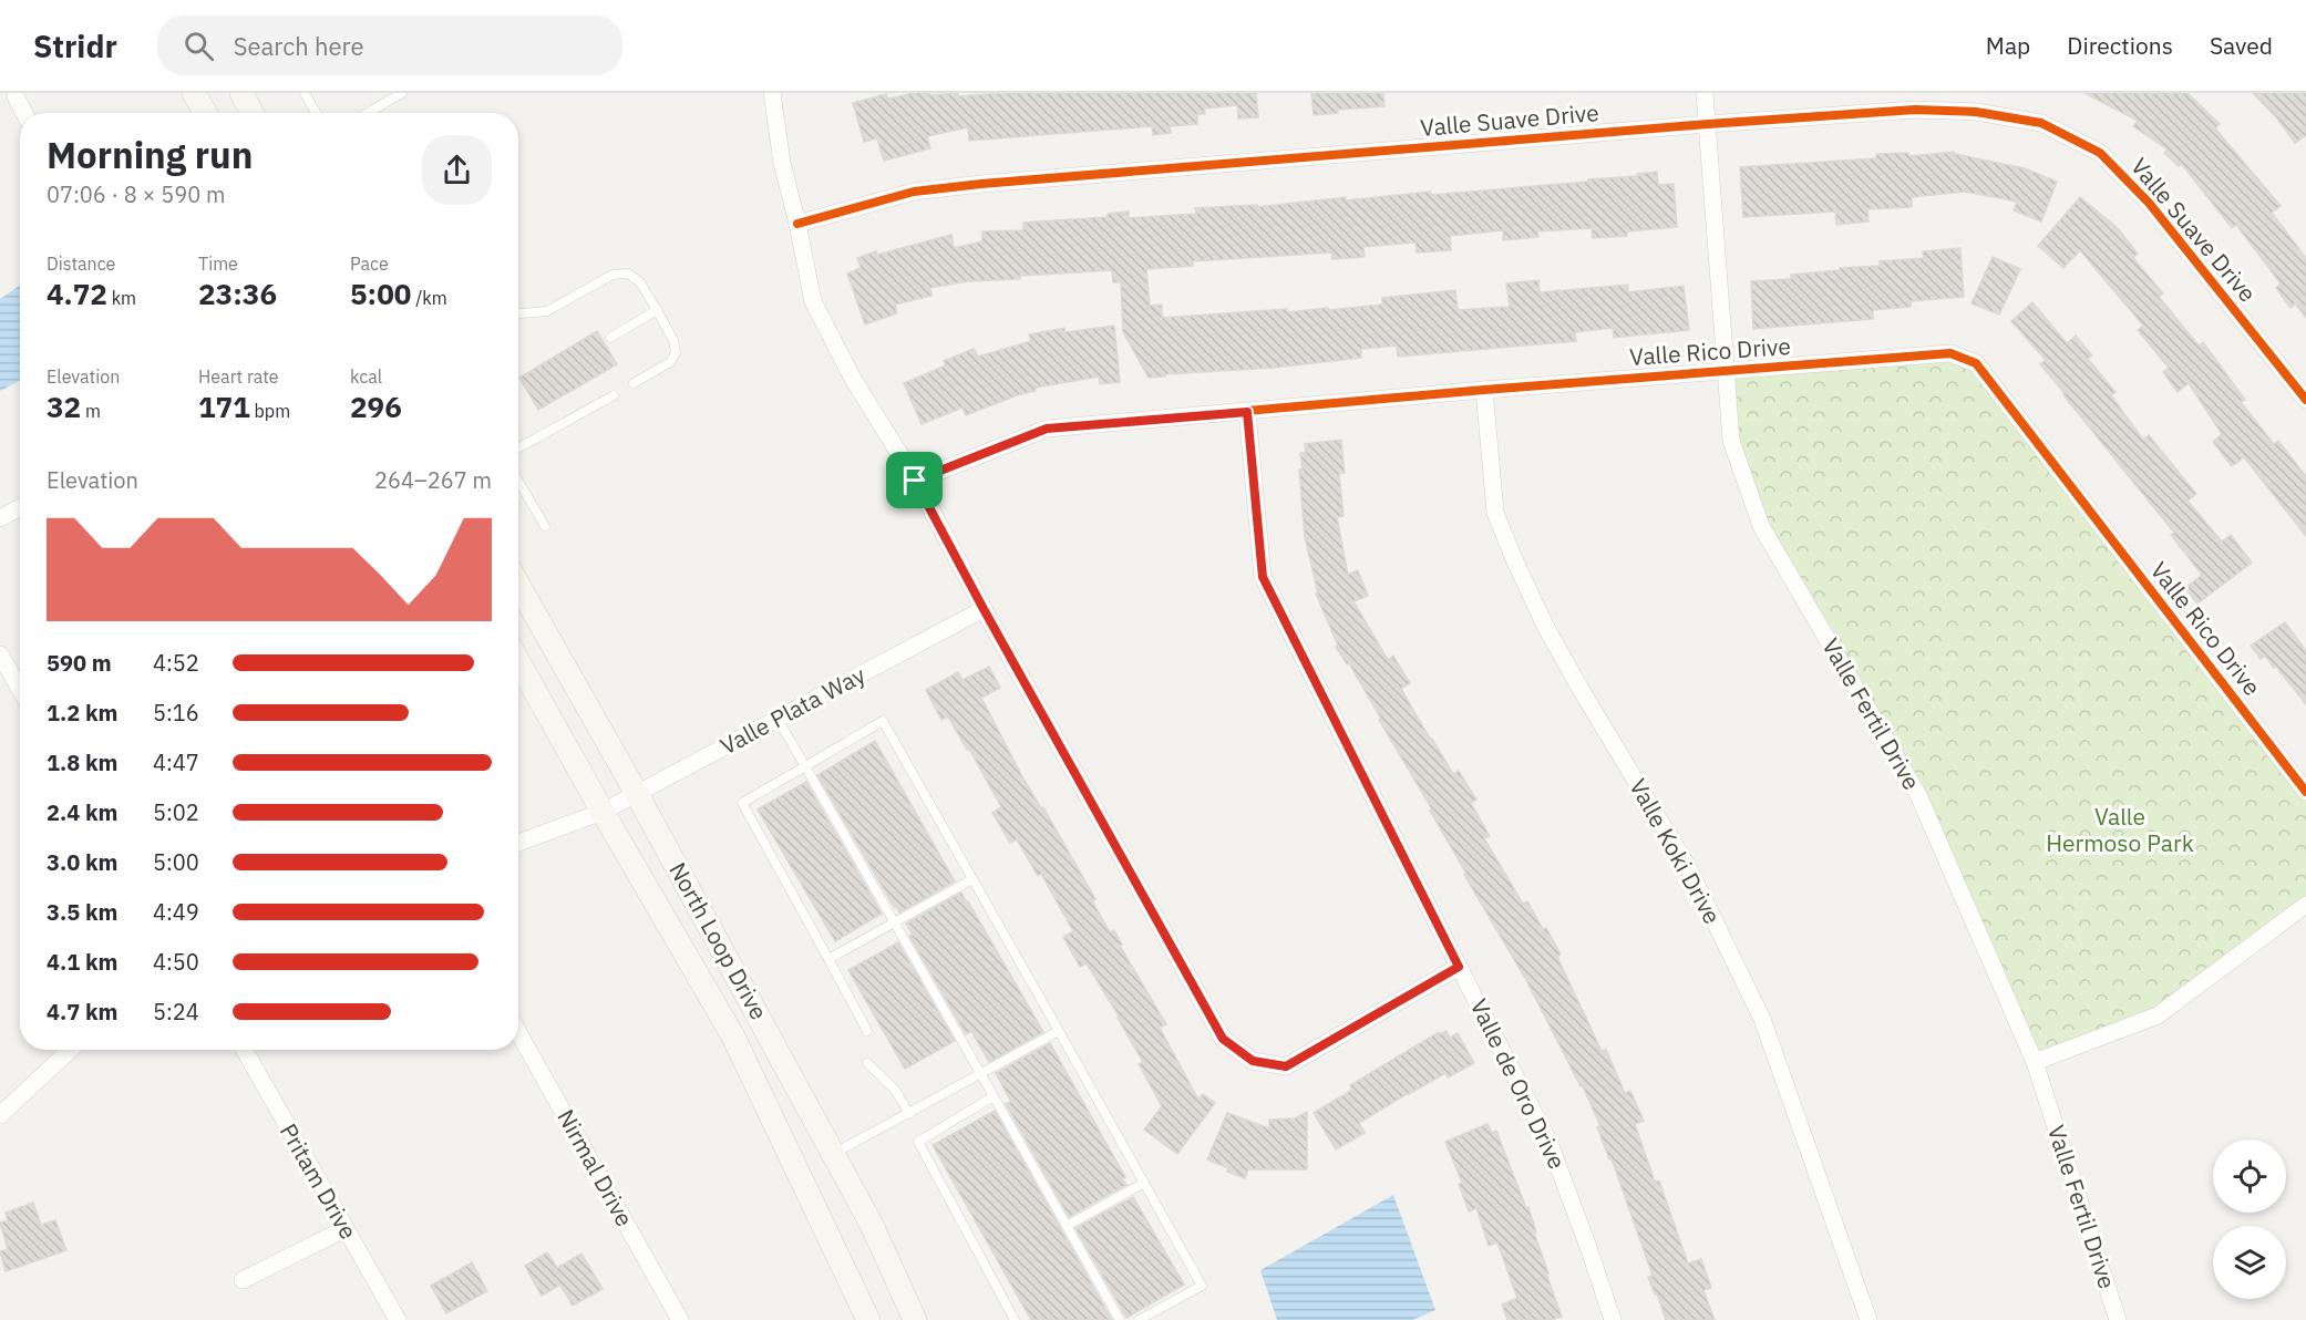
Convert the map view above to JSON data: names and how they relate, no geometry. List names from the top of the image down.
{
  "streets": {
    "main road": ["North Loop Drive"],
    "street": [
      "Valle Suave Drive",
      "Valle Rico Drive",
      "Valle Plata Way",
      "Valle Fertil Drive",
      "Valle Koki Drive",
      "Valle de Oro Drive",
      "Nirmal Drive",
      "Pritam Drive"
    ]
  },
  "crossings": [
    ["Valle Suave Drive", "Valle Fertil Drive"],
    ["Valle Rico Drive", "Valle Fertil Drive"],
    ["Valle Rico Drive", "Valle Koki Drive"],
    ["Valle Rico Drive", "Valle de Oro Drive"],
    ["Valle Plata Way", "North Loop Drive"]
  ],
  "parks": ["Valle Hermoso Park"],
  "page": {
    "header": "Stridr",
    "search": "Search here",
    "nav": ["Map", "Directions", "Saved"],
    "heading": ["Morning run", "07:06 · 8 × 590 m"],
    "stats": [
      ["Distance", "4.72 km"],
      ["Time", "23:36"],
      ["Pace", "5:00 /km"],
      ["Elevation", "32 m"],
      ["Heart rate", "171 bpm"],
      ["kcal", "296"]
    ],
    "chart": ["Elevation", "264–267 m"],
    "list": [
      {
        "name": "590 m",
        "note": "4:52"
      },
      {
        "name": "1.2 km",
        "note": "5:16"
      },
      {
        "name": "1.8 km",
        "note": "4:47"
      },
      {
        "name": "2.4 km",
        "note": "5:02"
      },
      {
        "name": "3.0 km",
        "note": "5:00"
      },
      {
        "name": "3.5 km",
        "note": "4:49"
      },
      {
        "name": "4.1 km",
        "note": "4:50"
      },
      {
        "name": "4.7 km",
        "note": "5:24"
      }
    ]
  }
}
